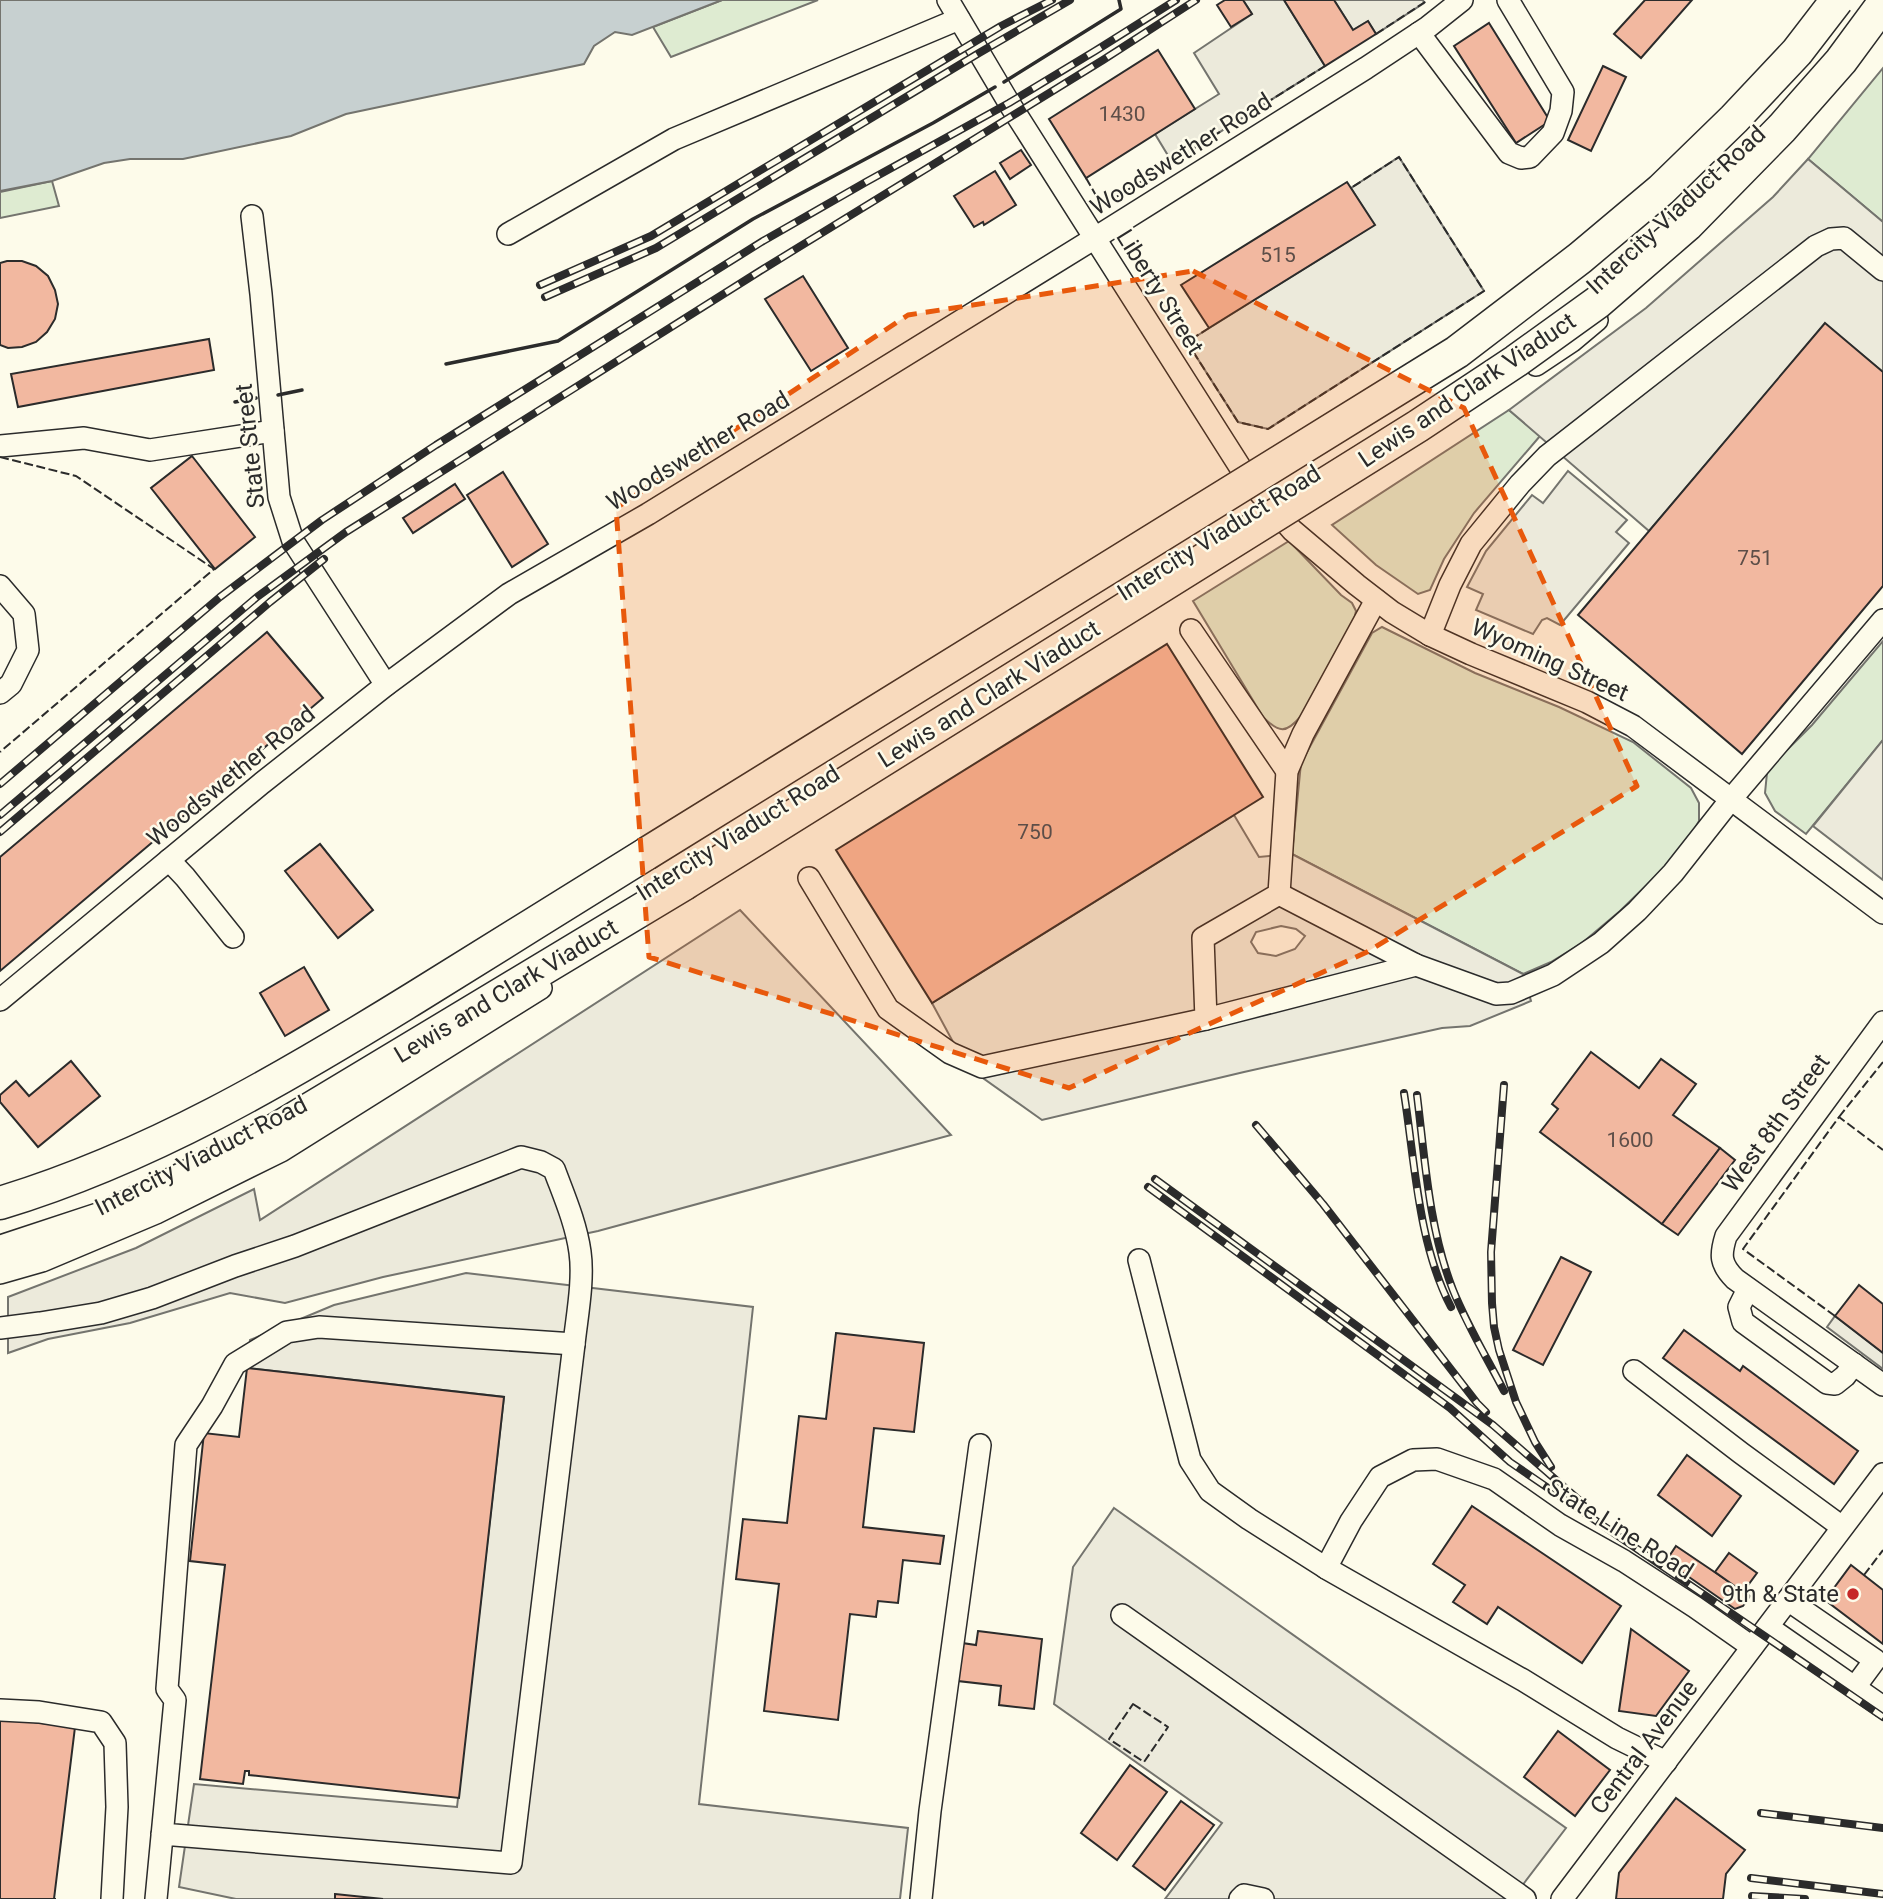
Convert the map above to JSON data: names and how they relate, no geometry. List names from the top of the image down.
{
  "streets": {
    "highway": ["Lewis and Clark Viaduct"],
    "street": [
      "Woodswether Road",
      "Intercity Viaduct Road",
      "Liberty Street",
      "State Street",
      "Wyoming Street",
      "West 8th Street",
      "State Line Road",
      "Central Avenue"
    ]
  },
  "crossings": [
    ["Woodswether Road", "Liberty Street"],
    ["Woodswether Road", "State Street"],
    ["Intercity Viaduct Road", "Wyoming Street"],
    ["Liberty Street", "Wyoming Street"],
    ["State Line Road", "Central Avenue"]
  ],
  "places": ["9th & State"],
  "house_numbers": [
    "1430",
    "515",
    "751",
    "750",
    "1600"
  ]
}
